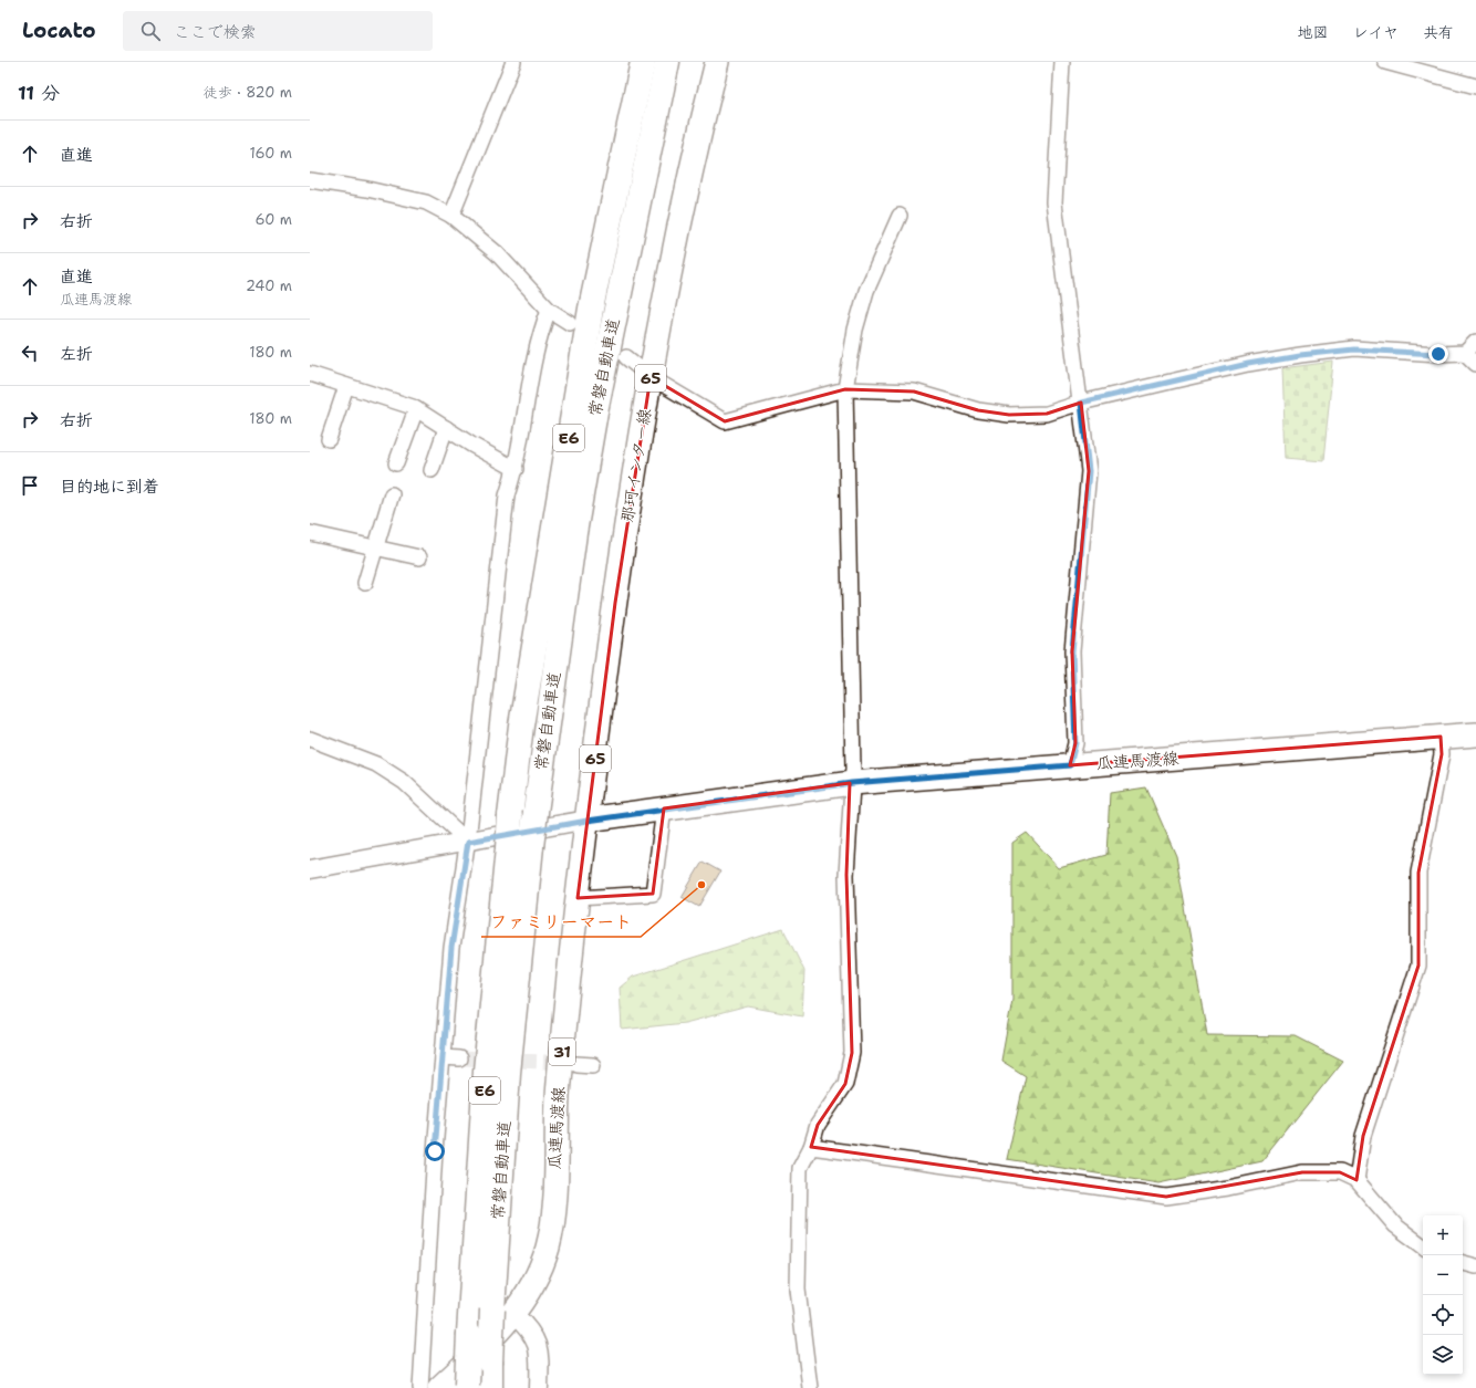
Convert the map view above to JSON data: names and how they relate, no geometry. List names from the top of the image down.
{
  "streets": {
    "highway": ["常磐自動車道", "E6"],
    "main road": [
      "65",
      "那珂インター線",
      "瓜連馬渡線",
      "31"
    ]
  },
  "crossings": [
    ["常磐自動車道", "瓜連馬渡線"],
    ["那珂インター線", "瓜連馬渡線"]
  ],
  "places": ["ファミリーマート"],
  "page": {
    "header": "Locato",
    "search": "ここで検索",
    "nav": ["地図", "レイヤ", "共有"],
    "heading": ["11 分", "徒歩 · 820 m"],
    "list": [
      ["直進", "160 m"],
      ["右折", "60 m"],
      ["直進", "瓜連馬渡線", "240 m"],
      ["左折", "180 m"],
      ["右折", "180 m"],
      "目的地に到着"
    ],
    "map_buttons": ["+", "−"]
  }
}
